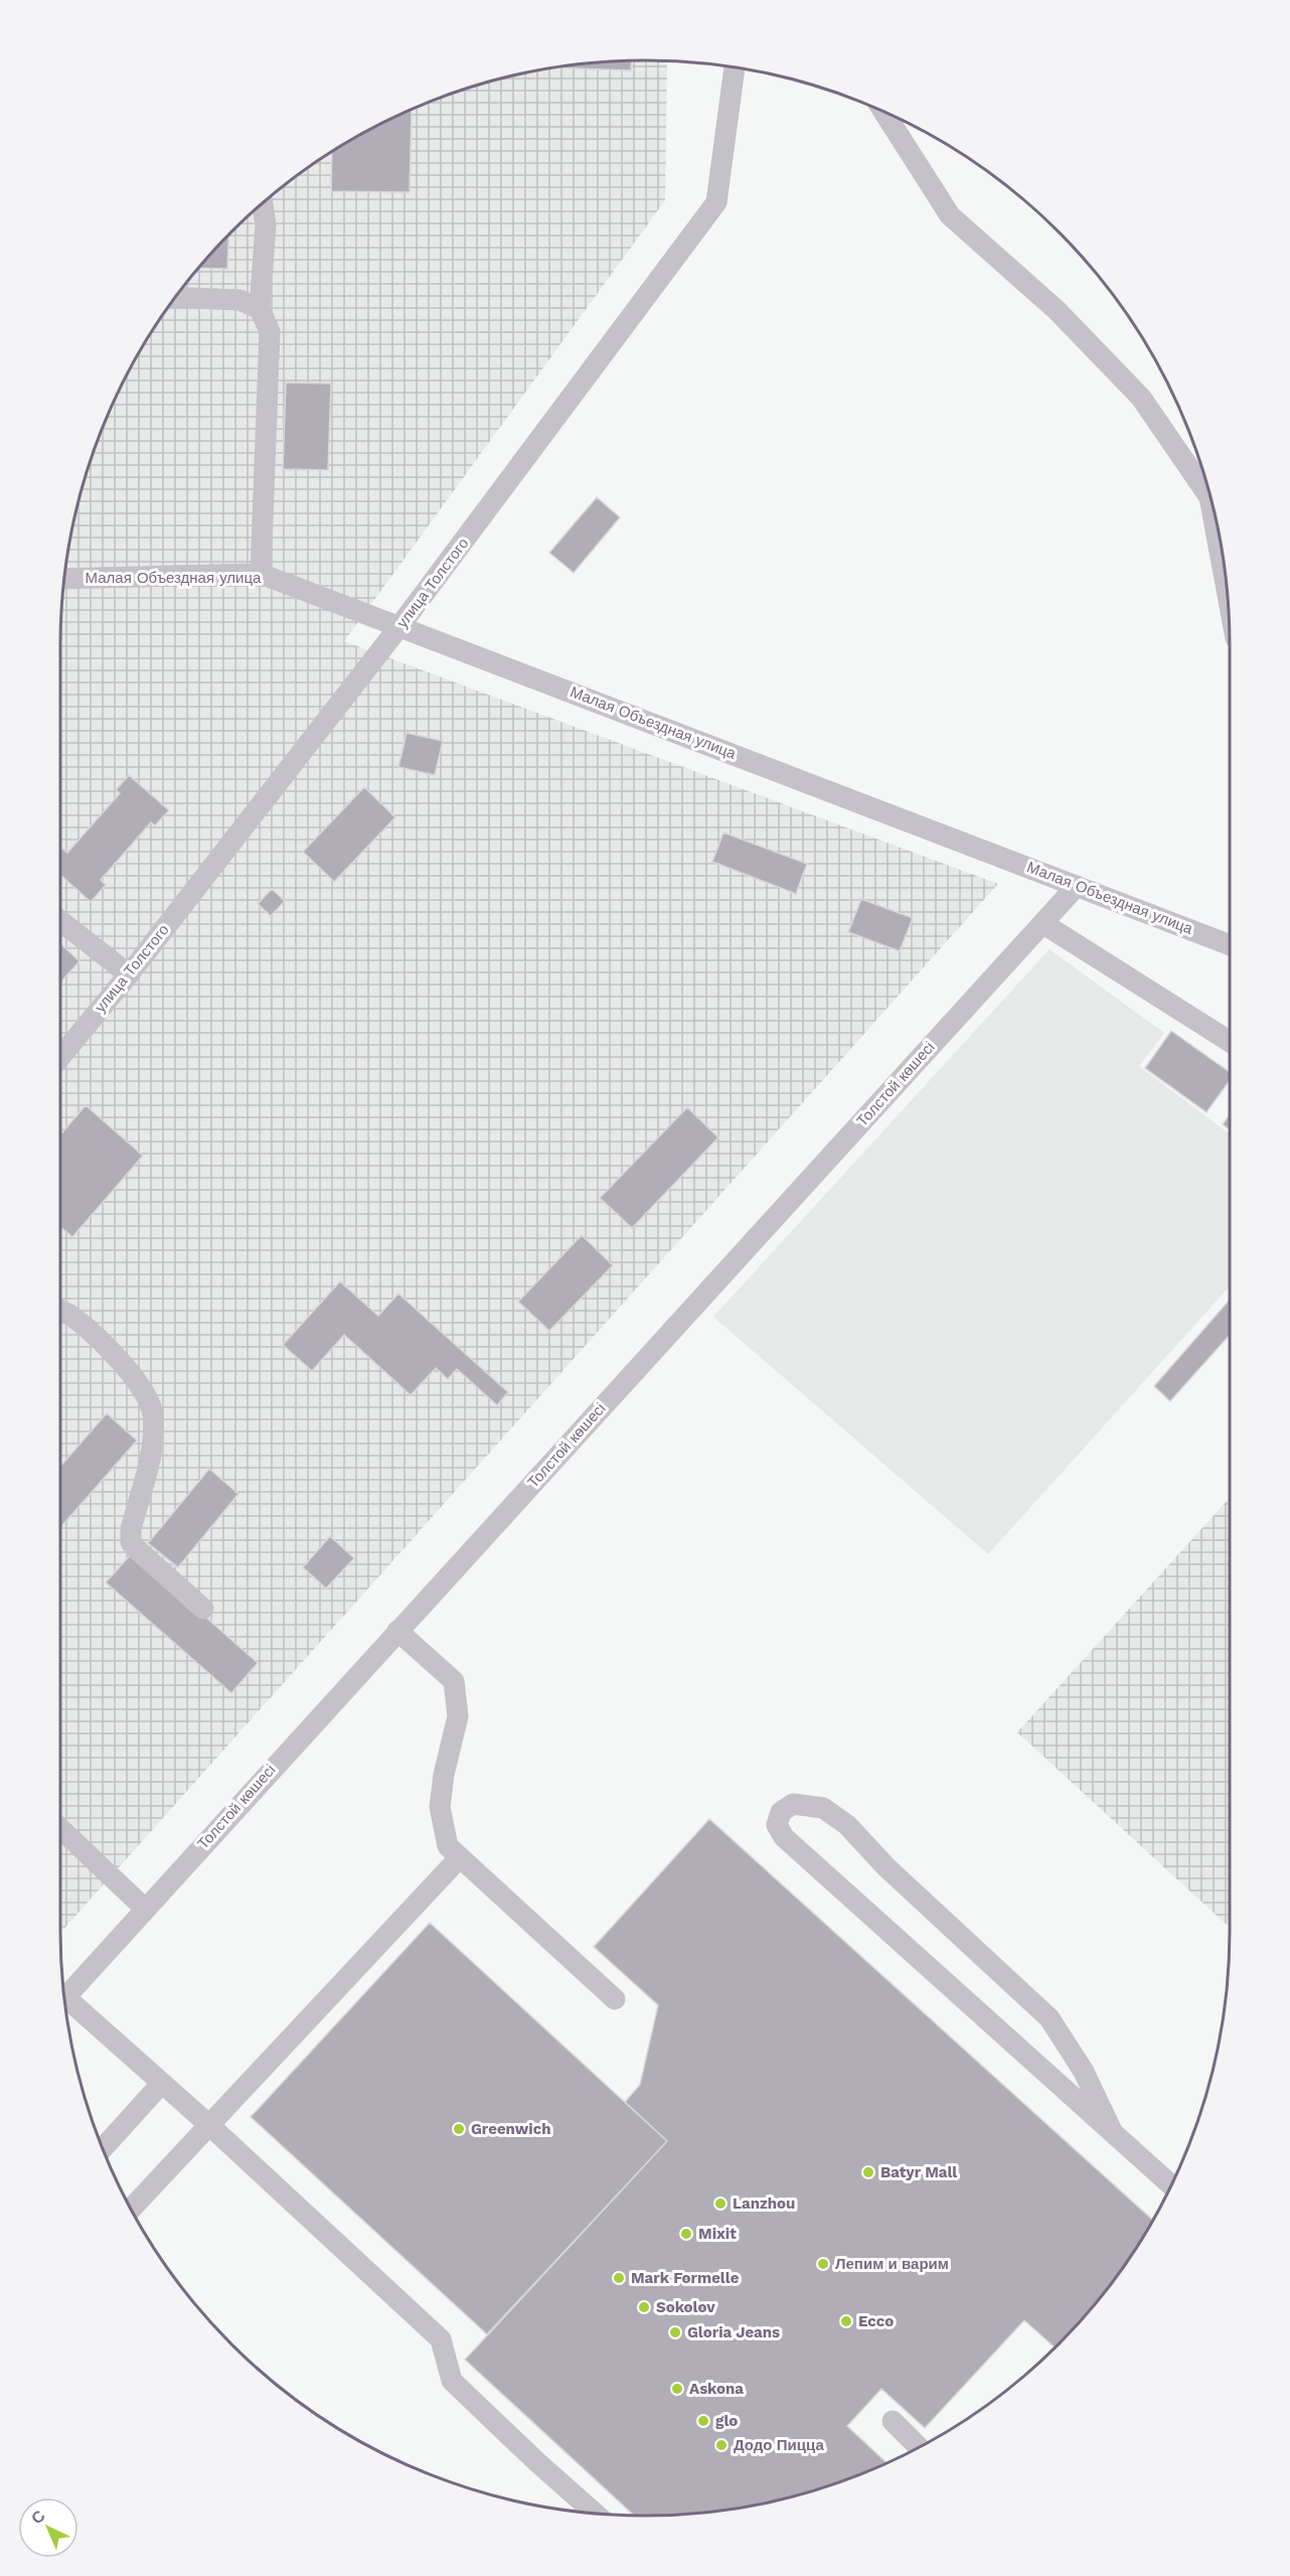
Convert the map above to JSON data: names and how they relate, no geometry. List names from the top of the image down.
{
  "streets": {
    "street": ["Малая Объездная улица", "улица Толстого", "Толстой көшесі"]
  },
  "crossings": [
    ["Малая Объездная улица", "улица Толстого"],
    ["Малая Объездная улица", "Толстой көшесі"]
  ],
  "places": [
    "Greenwich",
    "Batyr Mall",
    "Lanzhou",
    "Mixit",
    "Лепим и варим",
    "Mark Formelle",
    "Sokolov",
    "Ecco",
    "Gloria Jeans",
    "Askona",
    "glo",
    "Додо Пицца"
  ],
  "north": "top left"
}
